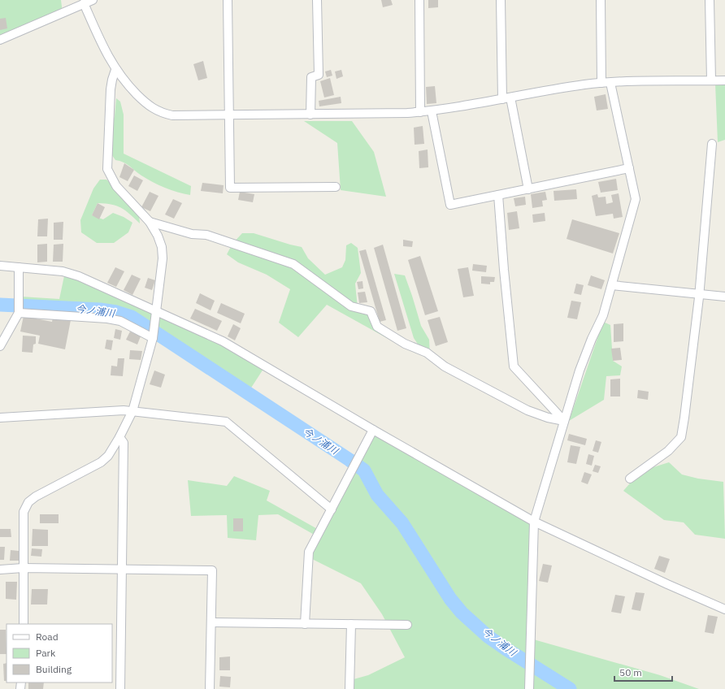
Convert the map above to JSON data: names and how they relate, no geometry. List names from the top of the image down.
{
  "water": ["今ノ浦川"],
  "legend": ["Road", "Park", "Building"],
  "scale_bar": "50 m"
}
